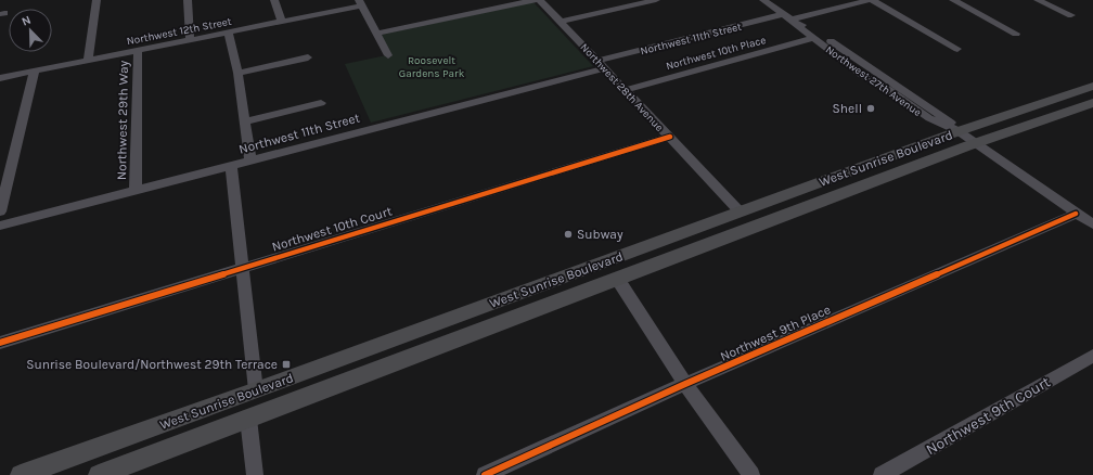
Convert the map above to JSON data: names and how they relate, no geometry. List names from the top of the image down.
{
  "streets": {
    "main road": ["West Sunrise Boulevard"],
    "street": [
      "Northwest 12th Street",
      "Northwest 11th Street",
      "Northwest 10th Place",
      "Northwest 27th Avenue",
      "Northwest 28th Avenue",
      "Northwest 29th Way",
      "Northwest 10th Court",
      "Northwest 9th Place",
      "Northwest 9th Court"
    ]
  },
  "crossings": [
    ["Northwest 12th Street", "Northwest 29th Way"],
    ["Northwest 11th Street", "Northwest 27th Avenue"],
    ["Northwest 11th Street", "Northwest 28th Avenue"],
    ["Northwest 11th Street", "Northwest 29th Way"],
    ["Northwest 10th Place", "Northwest 27th Avenue"],
    ["Northwest 10th Place", "Northwest 28th Avenue"],
    ["Northwest 27th Avenue", "West Sunrise Boulevard"],
    ["Northwest 27th Avenue", "Northwest 9th Place"],
    ["Northwest 28th Avenue", "West Sunrise Boulevard"],
    ["Northwest 28th Avenue", "Northwest 10th Court"]
  ],
  "parks": ["Roosevelt Gardens Park"],
  "places": {
    "other": ["Shell", "Subway"],
    "transit": ["Sunrise Boulevard/Northwest 29th Terrace"]
  },
  "north": "top left"
}
